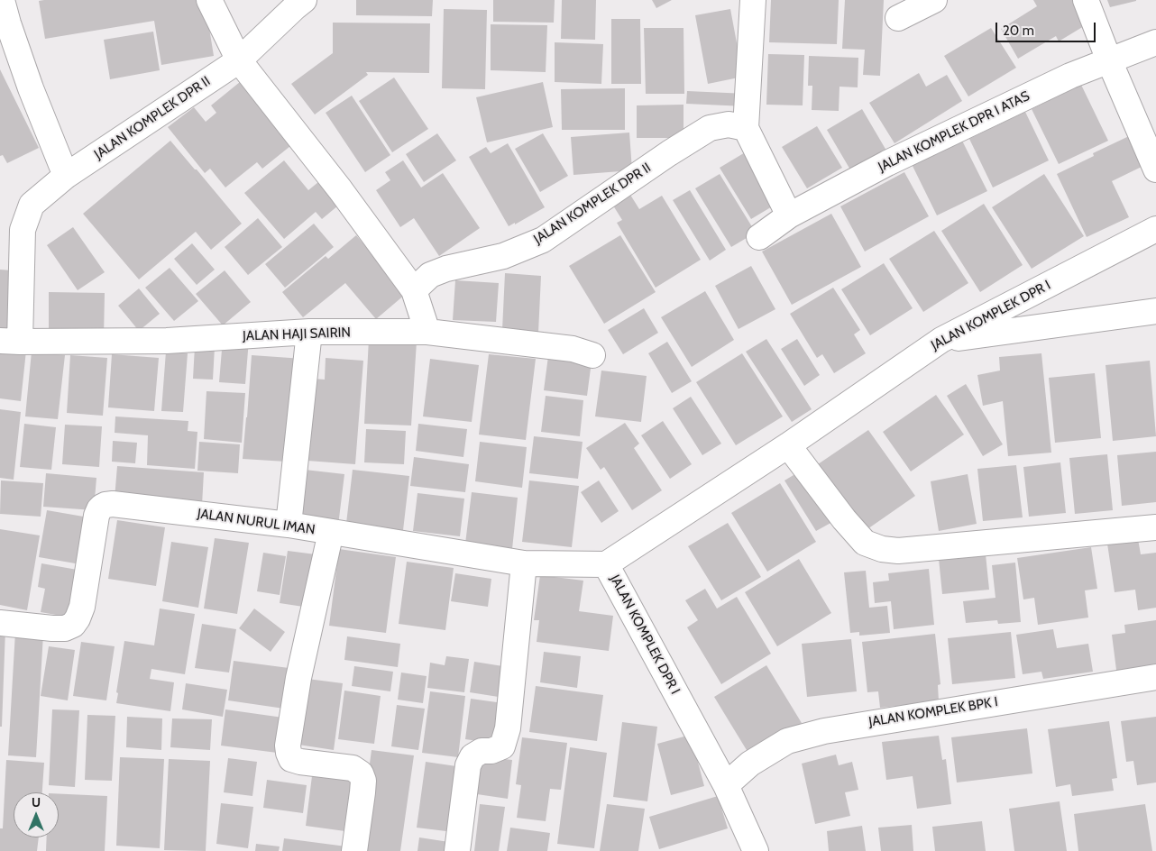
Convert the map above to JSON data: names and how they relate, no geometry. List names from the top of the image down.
{
  "streets": {
    "street": [
      "JALAN KOMPLEK DPR II",
      "JALAN KOMPLEK DPR I ATAS",
      "JALAN KOMPLEK DPR I",
      "JALAN HAJI SAIRIN",
      "JALAN NURUL IMAN",
      "JALAN KOMPLEK BPK I"
    ]
  },
  "crossings": [
    ["JALAN KOMPLEK DPR II", "JALAN HAJI SAIRIN"],
    ["JALAN KOMPLEK DPR I", "JALAN NURUL IMAN"],
    ["JALAN KOMPLEK DPR I", "JALAN KOMPLEK BPK I"]
  ],
  "scale_bar": "20 m",
  "north": "top"
}
